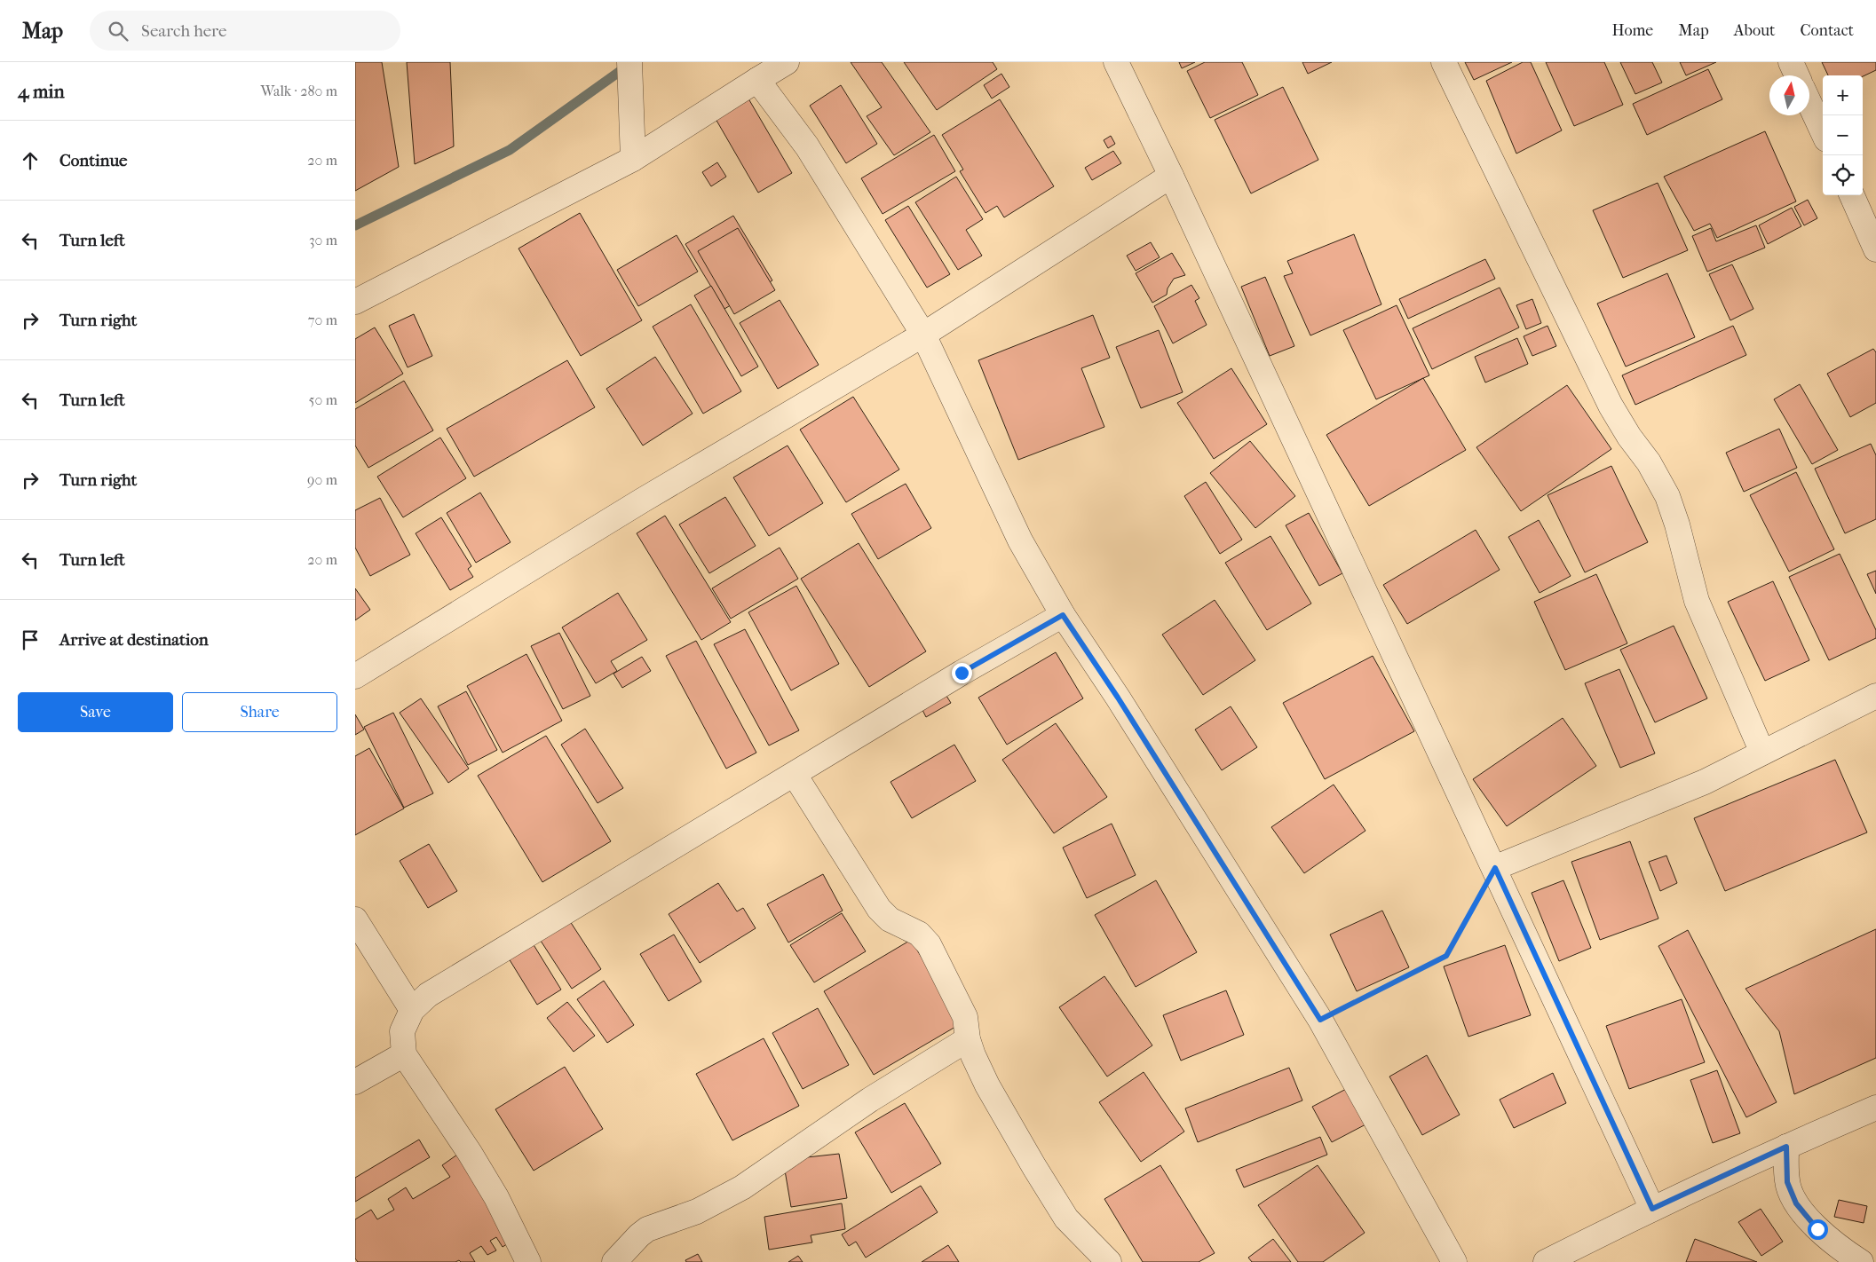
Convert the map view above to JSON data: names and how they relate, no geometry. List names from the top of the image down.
{
  "north": "top",
  "page": {
    "header": "Map",
    "search": "Search here",
    "nav": [
      "Home",
      "Map",
      "About",
      "Contact"
    ],
    "heading": ["4 min", "Walk · 280 m"],
    "map_buttons": ["+", "−"],
    "list": [
      ["Continue", "20 m"],
      ["Turn left", "30 m"],
      ["Turn right", "70 m"],
      ["Turn left", "50 m"],
      ["Turn right", "90 m"],
      ["Turn left", "20 m"],
      "Arrive at destination"
    ],
    "buttons": ["Save", "Share"]
  }
}
